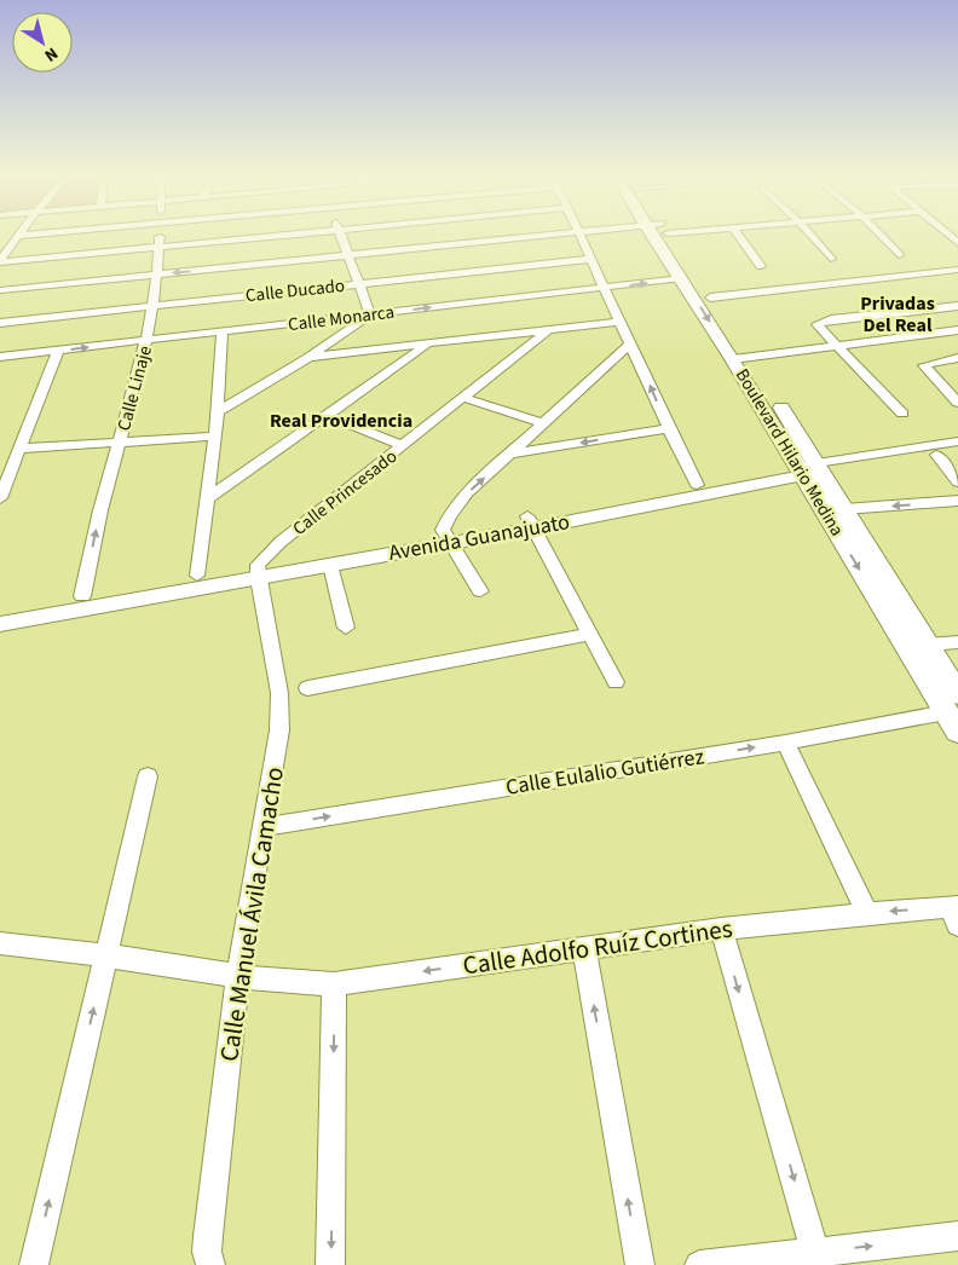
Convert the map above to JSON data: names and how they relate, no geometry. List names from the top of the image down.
{
  "streets": {
    "main road": ["Boulevard Hilario Medina"],
    "street": [
      "Calle Ducado",
      "Calle Monarca",
      "Calle Linaje",
      "Calle Princesado",
      "Avenida Guanajuato",
      "Calle Eulalio Gutiérrez",
      "Calle Manuel Ávila Camacho",
      "Calle Adolfo Ruíz Cortines"
    ]
  },
  "crossings": [
    ["Calle Ducado", "Calle Linaje"],
    ["Calle Monarca", "Calle Linaje"],
    ["Calle Monarca", "Boulevard Hilario Medina"],
    ["Calle Linaje", "Avenida Guanajuato"],
    ["Boulevard Hilario Medina", "Avenida Guanajuato"],
    ["Boulevard Hilario Medina", "Calle Eulalio Gutiérrez"],
    ["Calle Princesado", "Avenida Guanajuato"],
    ["Calle Princesado", "Calle Manuel Ávila Camacho"],
    ["Avenida Guanajuato", "Calle Manuel Ávila Camacho"],
    ["Calle Eulalio Gutiérrez", "Calle Manuel Ávila Camacho"],
    ["Calle Manuel Ávila Camacho", "Calle Adolfo Ruíz Cortines"]
  ],
  "one_way": ["Calle Adolfo Ruíz Cortines"],
  "districts": ["Privadas Del Real", "Real Providencia"],
  "north": "bottom right"
}
